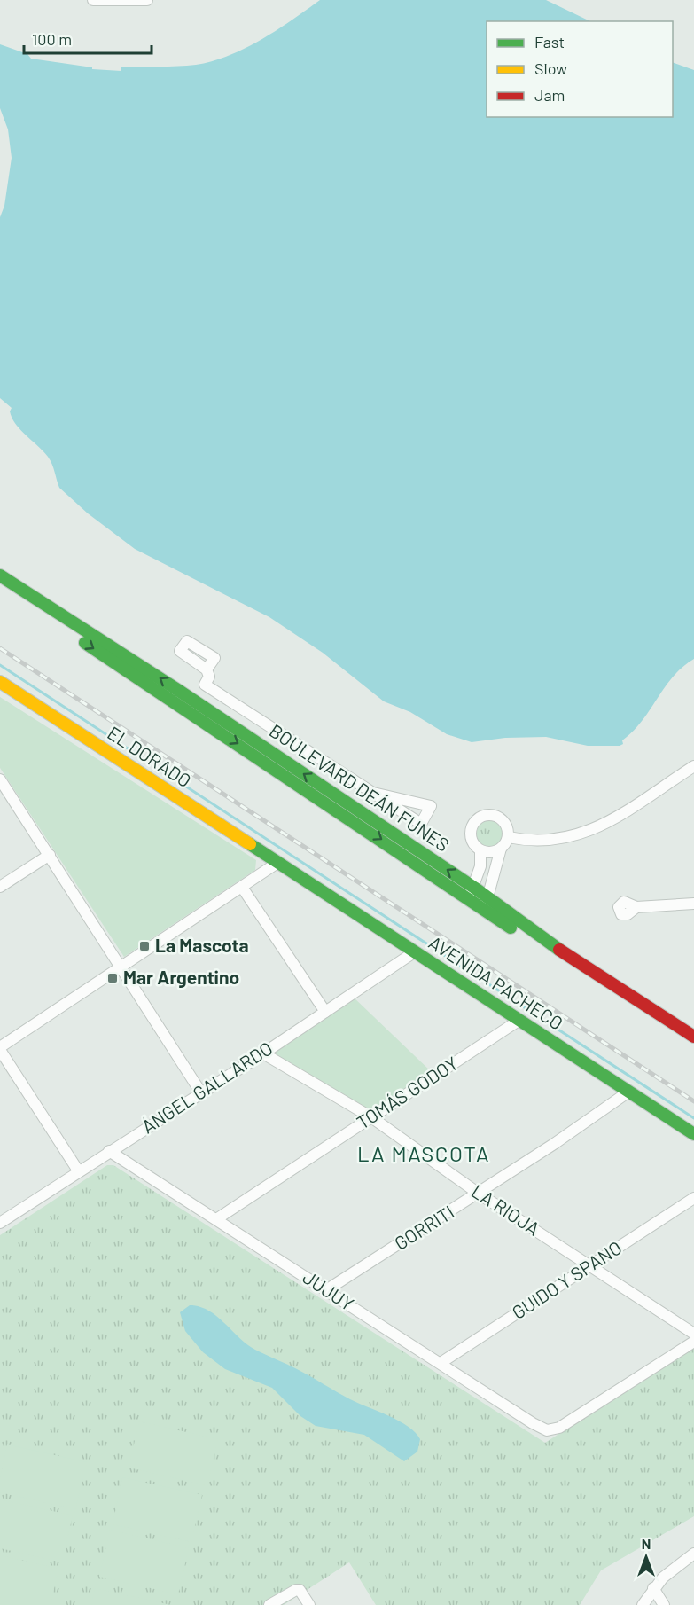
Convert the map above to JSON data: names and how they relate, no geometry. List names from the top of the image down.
{
  "streets": {
    "main road": ["EL DORADO", "BOULEVARD DEÁN FUNES", "AVENIDA PACHECO"],
    "street": [
      "ÁNGEL GALLARDO",
      "TOMÁS GODOY",
      "LA RIOJA",
      "GORRITI",
      "GUIDO Y SPANO",
      "JUJUY"
    ]
  },
  "crossings": [
    ["EL DORADO", "AVENIDA PACHECO"],
    ["AVENIDA PACHECO", "ÁNGEL GALLARDO"],
    ["AVENIDA PACHECO", "TOMÁS GODOY"],
    ["AVENIDA PACHECO", "GORRITI"],
    ["ÁNGEL GALLARDO", "LA RIOJA"],
    ["ÁNGEL GALLARDO", "JUJUY"],
    ["TOMÁS GODOY", "LA RIOJA"],
    ["TOMÁS GODOY", "JUJUY"],
    ["LA RIOJA", "GORRITI"],
    ["LA RIOJA", "GUIDO Y SPANO"],
    ["GORRITI", "JUJUY"],
    ["GUIDO Y SPANO", "JUJUY"]
  ],
  "districts": ["LA MASCOTA"],
  "places": {
    "transit": ["La Mascota", "Mar Argentino"]
  },
  "legend": ["Fast", "Slow", "Jam"],
  "scale_bar": "100 m",
  "north": "top"
}
